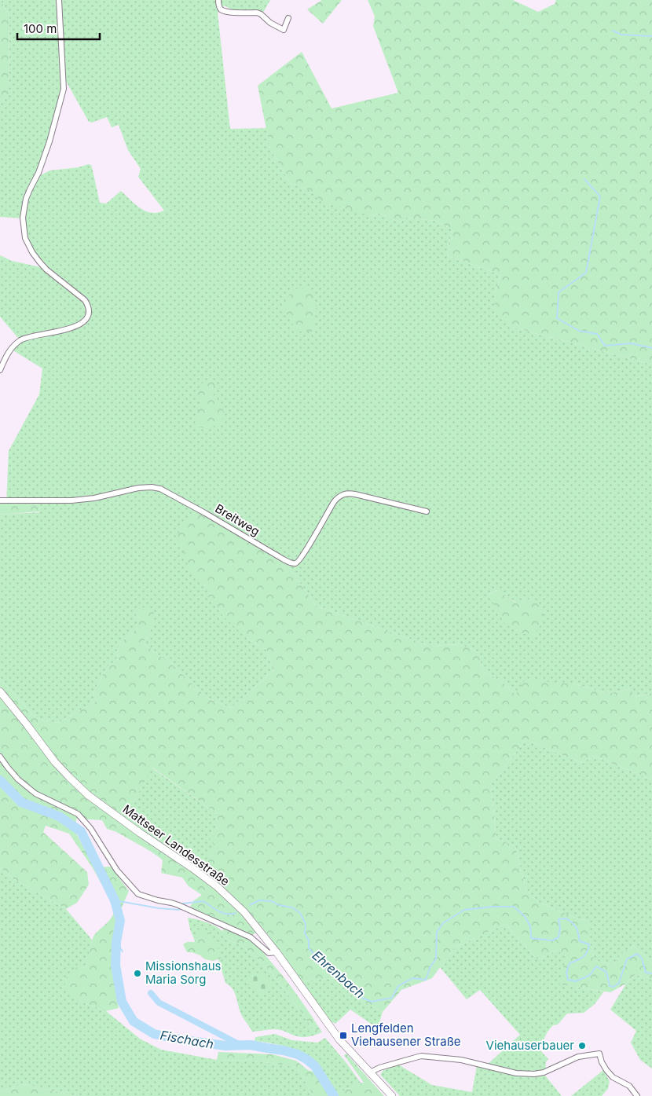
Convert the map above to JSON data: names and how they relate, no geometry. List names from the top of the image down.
{
  "streets": {
    "main road": ["Mattseer Landesstraße"],
    "street": ["Breitweg"]
  },
  "water": ["Ehrenbach", "Fischach"],
  "places": {
    "other": ["Missionshaus Maria Sorg", "Viehauserbauer"],
    "transit": ["Lengfelden Viehausener Straße"]
  },
  "scale_bar": "100 m"
}
